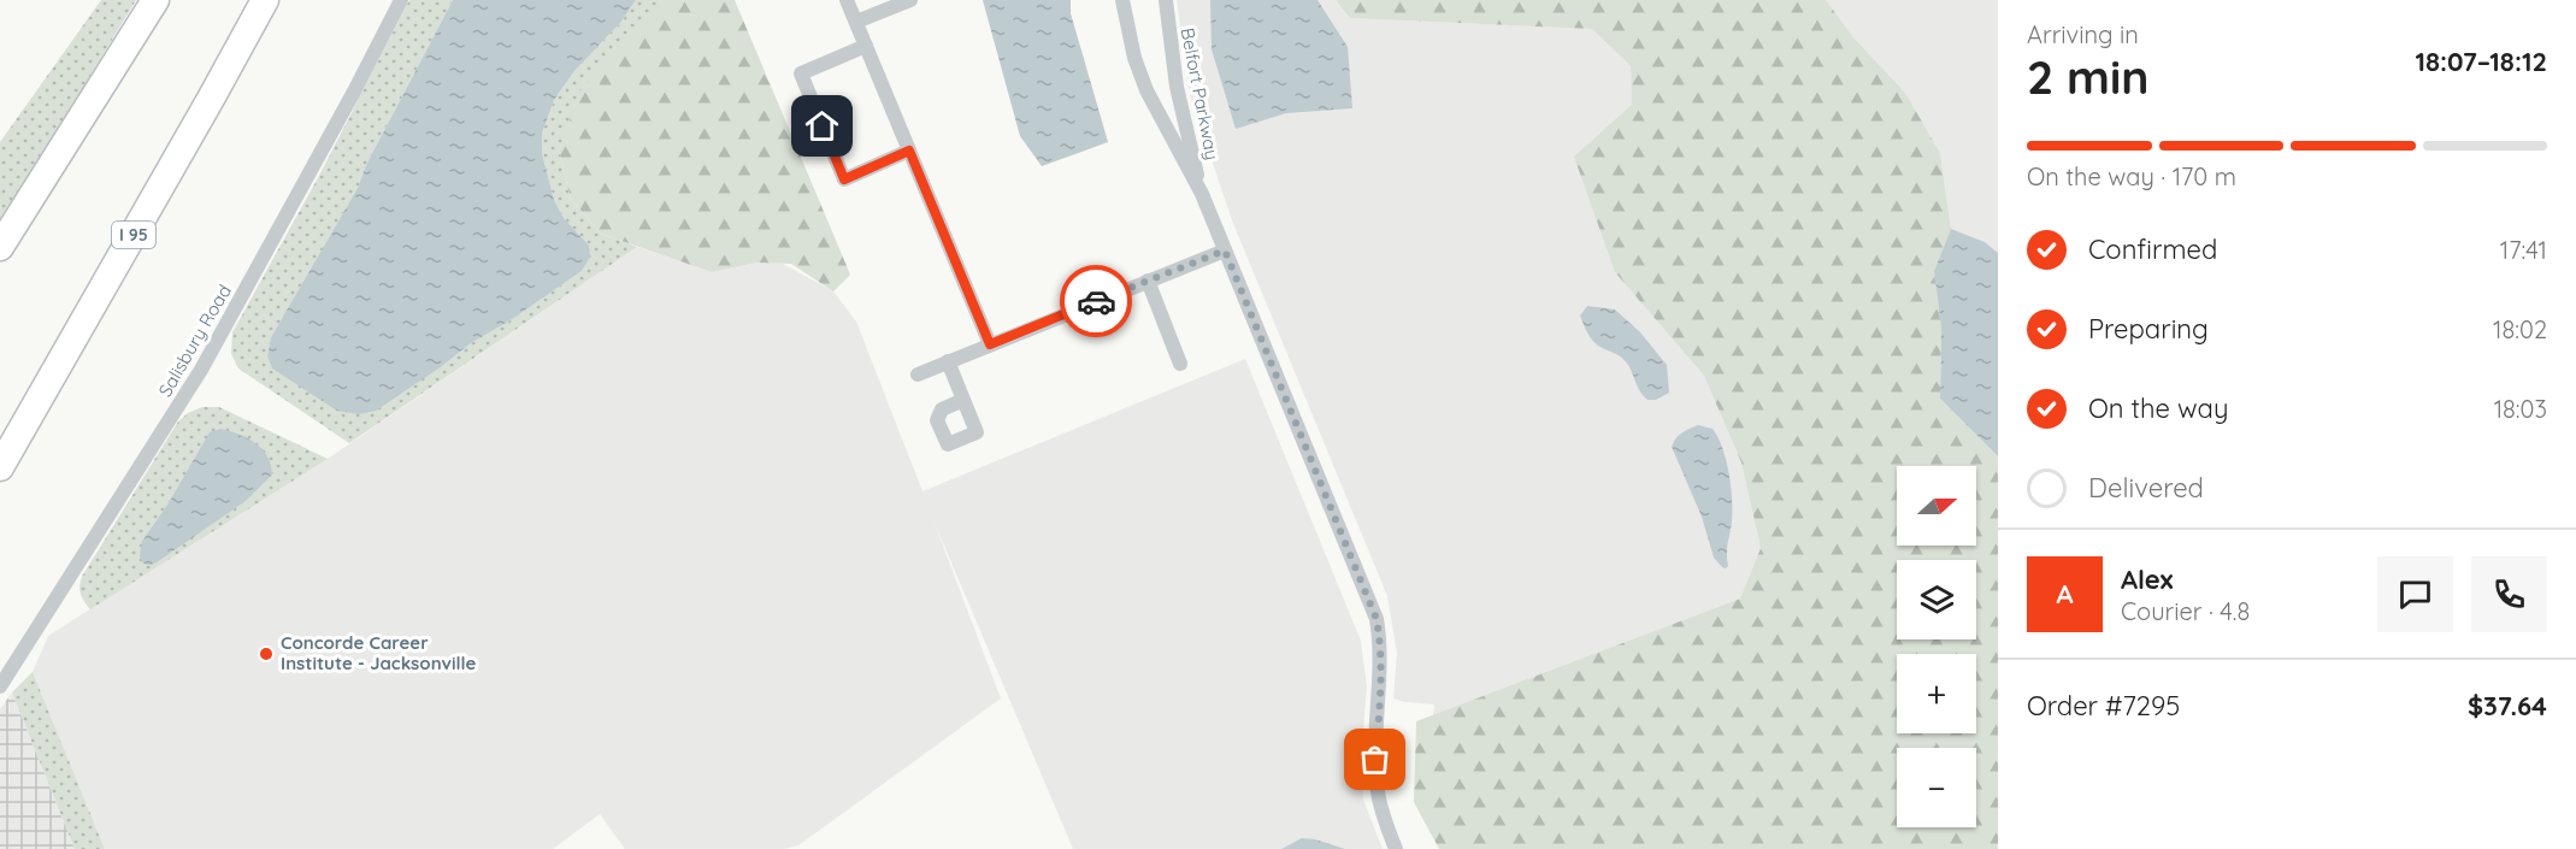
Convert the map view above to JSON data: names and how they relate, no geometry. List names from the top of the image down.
{
  "streets": {
    "highway": ["I 95"],
    "street": ["Belfort Parkway", "Salisbury Road"]
  },
  "places": ["Concorde Career Institute - Jacksonville"],
  "north": "right",
  "page": {
    "heading": ["2 min", "Arriving in", "18:07–18:12"],
    "panel": [
      "Alex",
      "Courier · 4.8",
      "Order #7295",
      "$37.64"
    ],
    "bar": "On the way · 170 m",
    "list": [
      ["Confirmed", "17:41"],
      ["Preparing", "18:02"],
      ["On the way", "18:03"],
      "Delivered"
    ],
    "map_buttons": ["+", "−"],
    "round": "A"
  }
}
